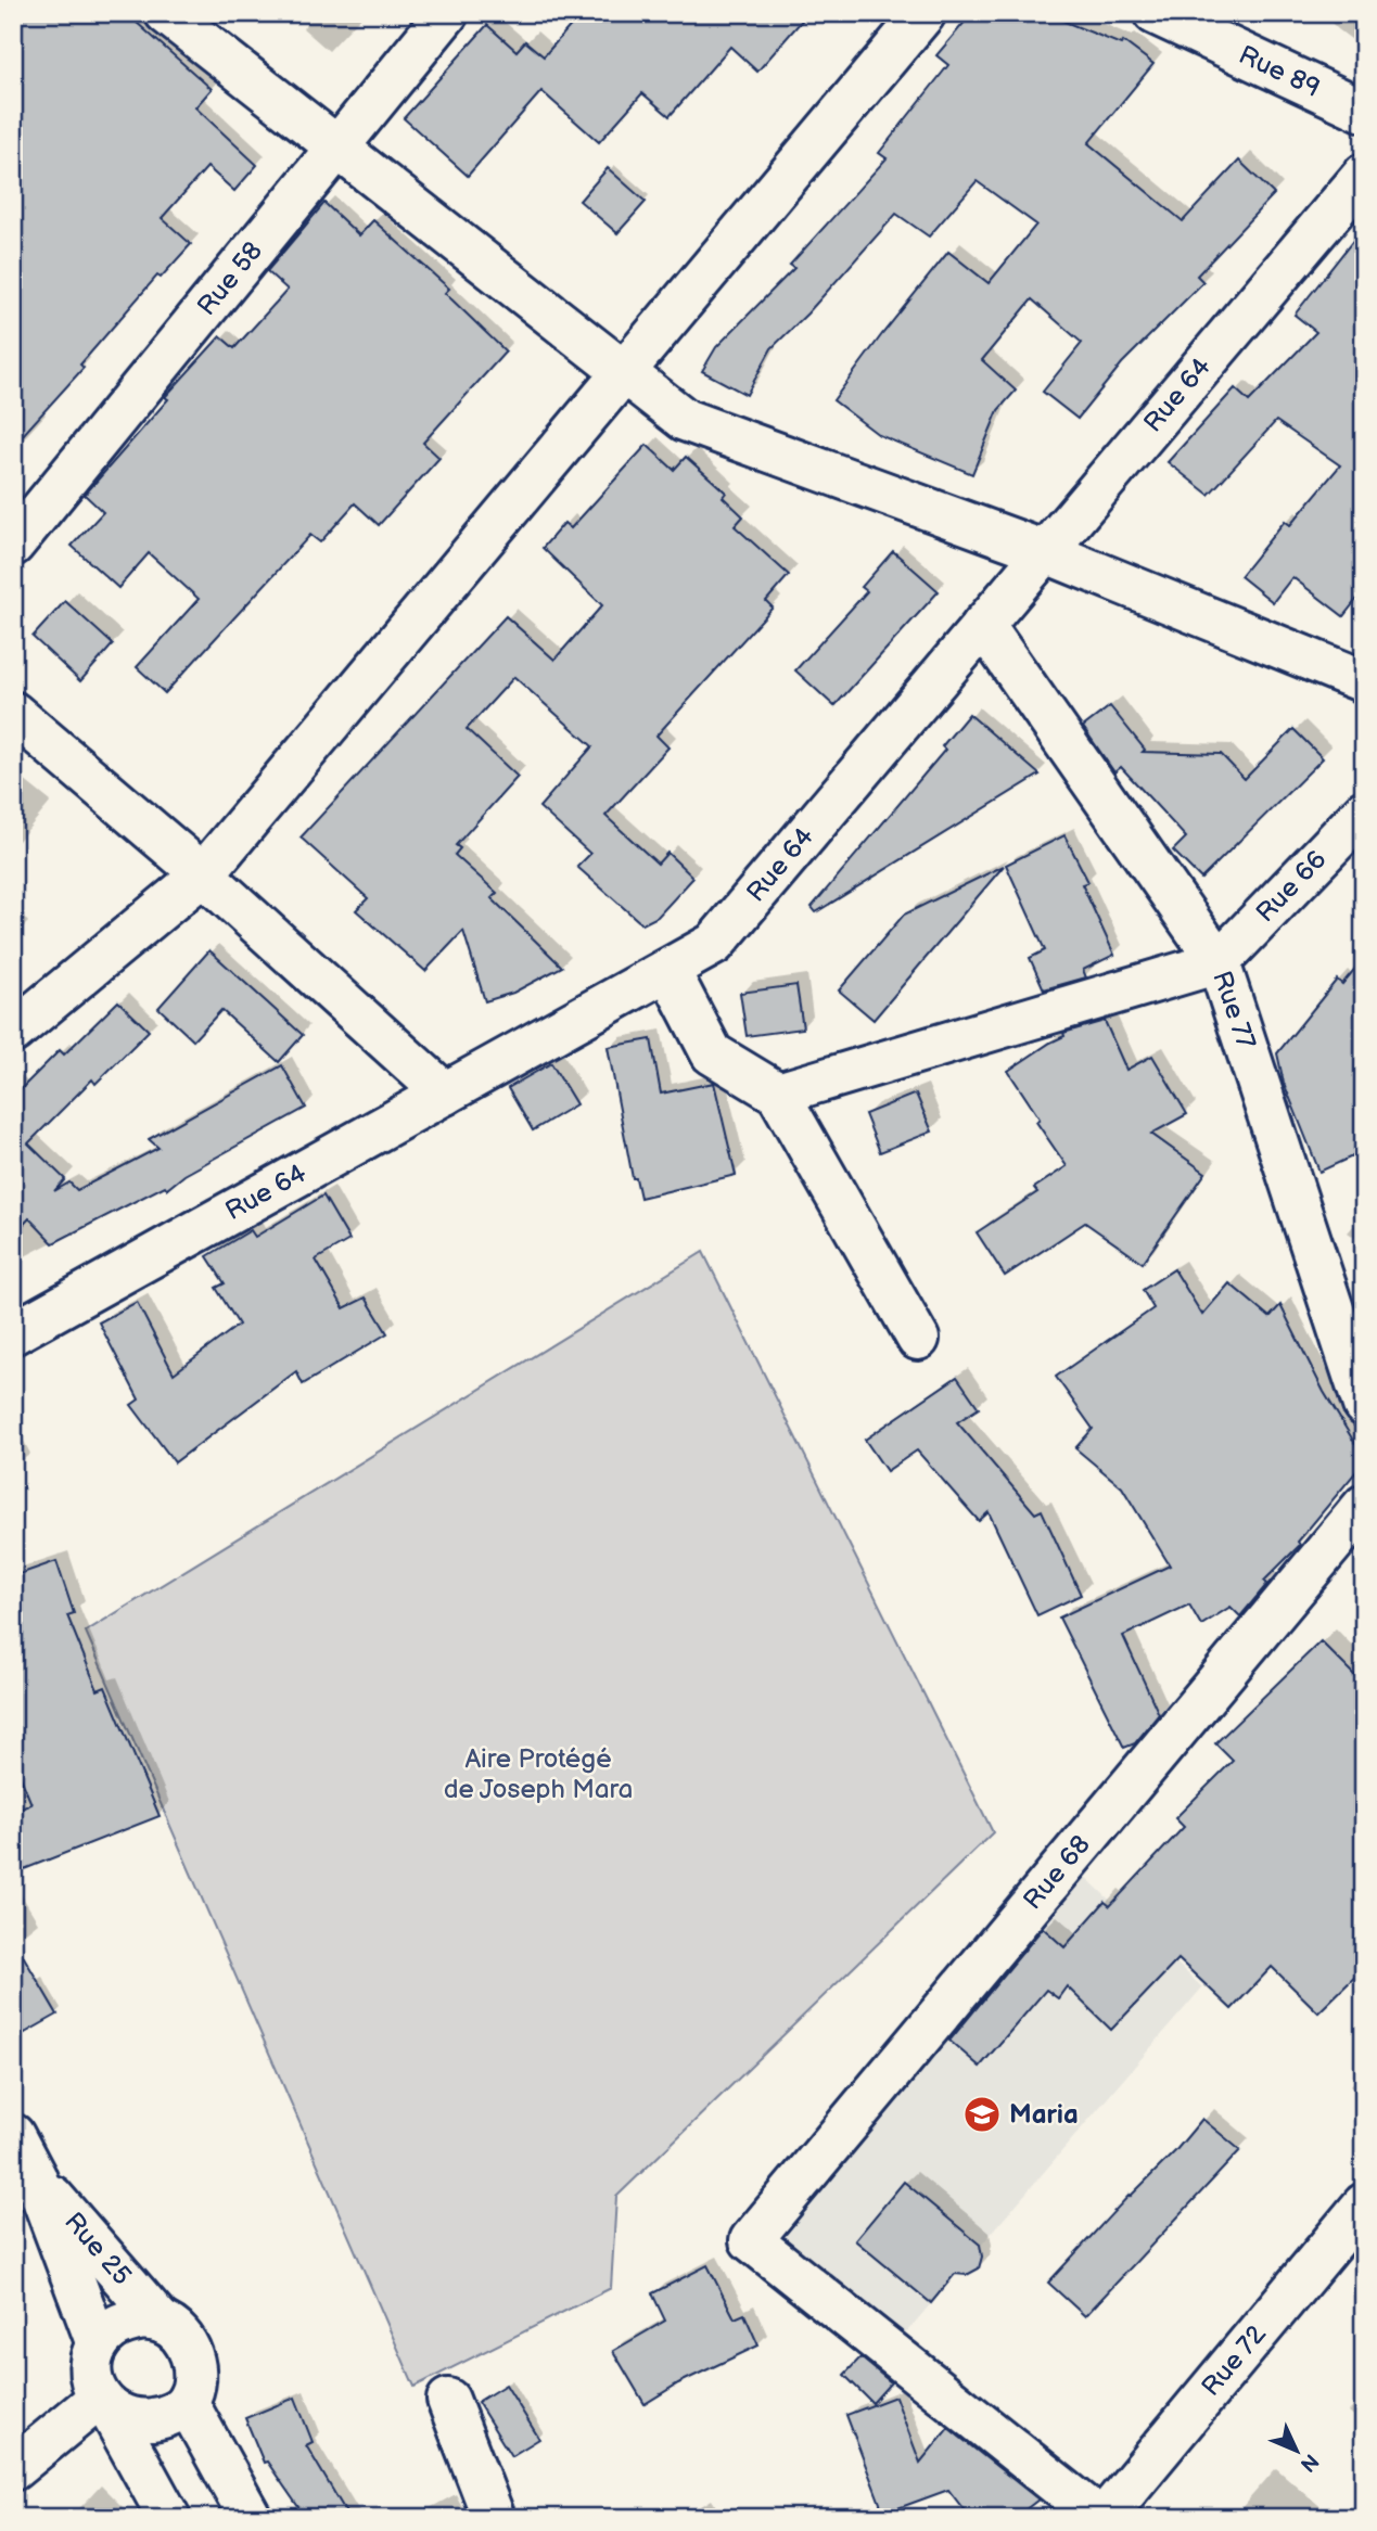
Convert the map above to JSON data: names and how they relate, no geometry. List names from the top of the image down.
{
  "streets": {
    "street": [
      "Rue 89",
      "Rue 58",
      "Rue 64",
      "Rue 66",
      "Rue 77",
      "Rue 68",
      "Rue 25",
      "Rue 72"
    ]
  },
  "crossings": [
    ["Rue 64", "Rue 77"],
    ["Rue 66", "Rue 77"],
    ["Rue 68", "Rue 72"]
  ],
  "parks": ["Aire Protégé de Joseph Mara"],
  "places": {
    "school or university": ["Maria"]
  },
  "north": "bottom right"
}
